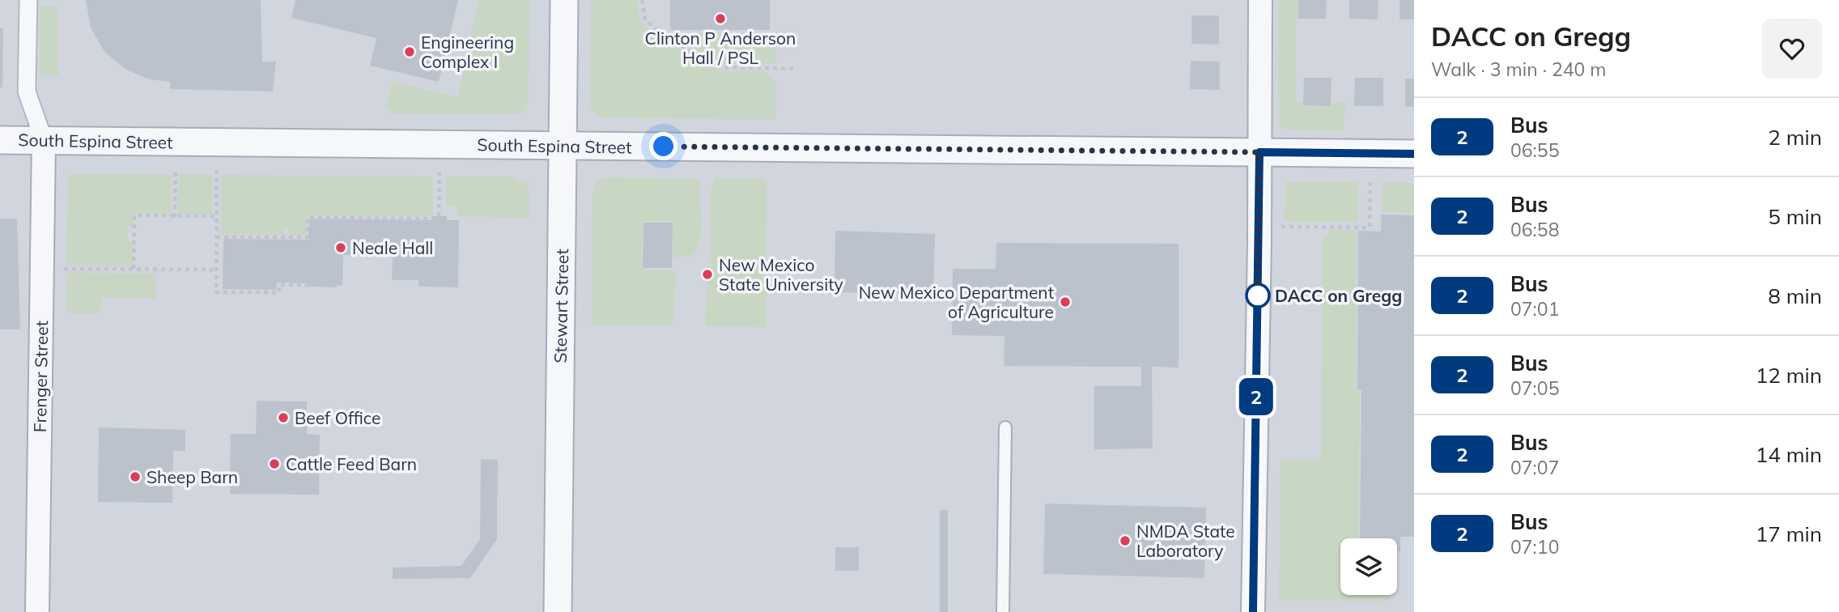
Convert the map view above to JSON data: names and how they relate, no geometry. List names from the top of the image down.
{
  "streets": {
    "street": ["South Espina Street", "Stewart Street", "Frenger Street"]
  },
  "crossings": [
    ["South Espina Street", "Stewart Street"],
    ["South Espina Street", "Frenger Street"]
  ],
  "places": [
    "Clinton P Anderson Hall / PSL",
    "Engineering Complex I",
    "Neale Hall",
    "New Mexico State University",
    "DACC on Gregg",
    "New Mexico Department of Agriculture",
    "Beef Office",
    "Cattle Feed Barn",
    "Sheep Barn",
    "NMDA State Laboratory"
  ],
  "lines": ["bus line 2"],
  "page": {
    "on_map": "2",
    "heading": ["DACC on Gregg", "Walk · 3 min · 240 m"],
    "list": [
      {
        "mark": "2",
        "name": "Bus",
        "note": "06:55",
        "value": "2 min"
      },
      {
        "mark": "2",
        "name": "Bus",
        "note": "06:58",
        "value": "5 min"
      },
      {
        "mark": "2",
        "name": "Bus",
        "note": "07:01",
        "value": "8 min"
      },
      {
        "mark": "2",
        "name": "Bus",
        "note": "07:05",
        "value": "12 min"
      },
      {
        "mark": "2",
        "name": "Bus",
        "note": "07:07",
        "value": "14 min"
      },
      {
        "mark": "2",
        "name": "Bus",
        "note": "07:10",
        "value": "17 min"
      }
    ]
  }
}
